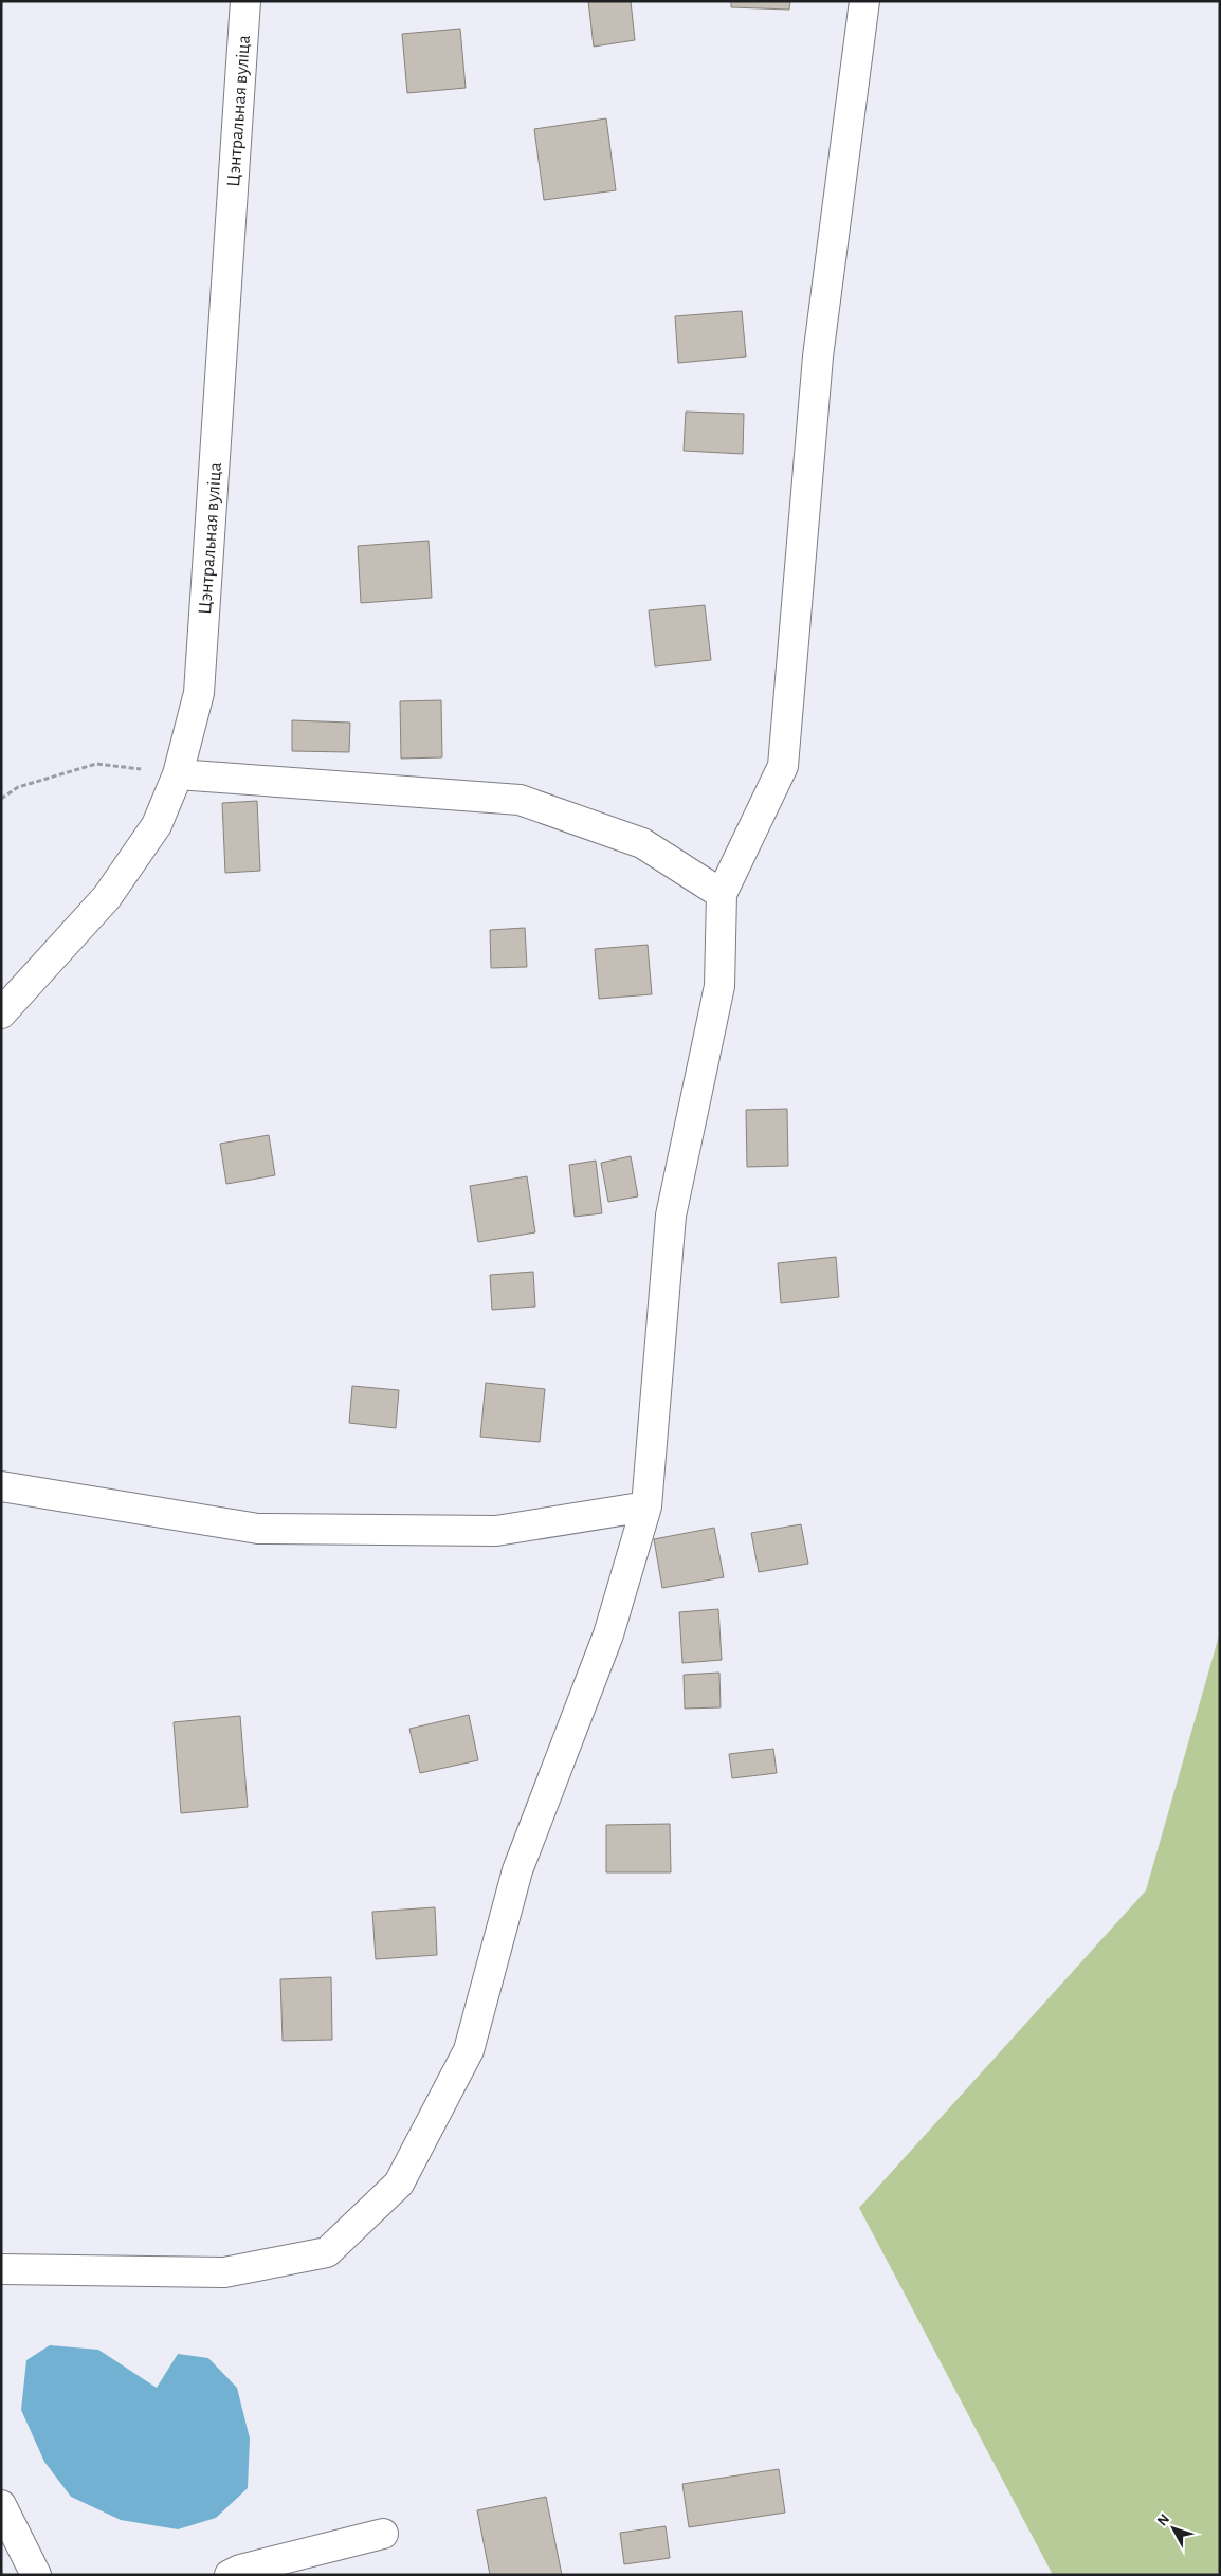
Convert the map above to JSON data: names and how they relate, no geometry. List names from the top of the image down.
{
  "streets": {
    "street": ["Цэнтральная вуліца"]
  },
  "north": "top left"
}
